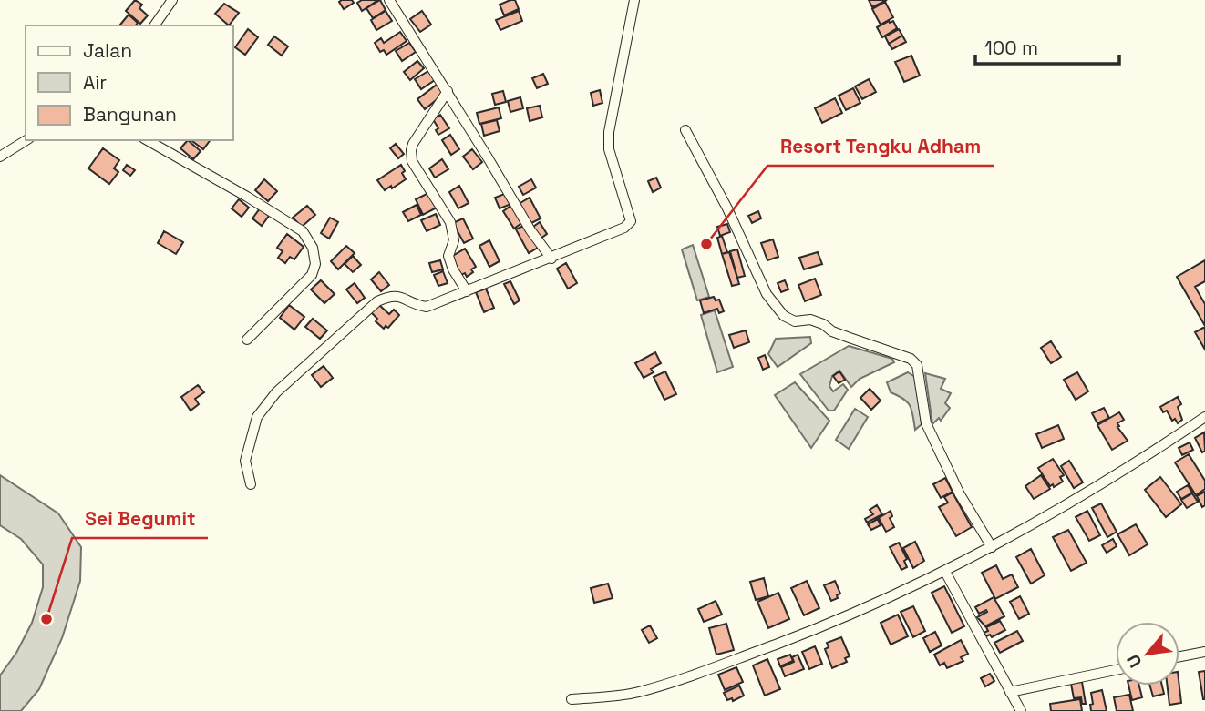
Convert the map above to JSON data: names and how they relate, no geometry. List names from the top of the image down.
{
  "places": ["Resort Tengku Adham", "Sei Begumit"],
  "legend": ["Jalan", "Air", "Bangunan"],
  "scale_bar": "100 m",
  "north": "bottom left"
}
